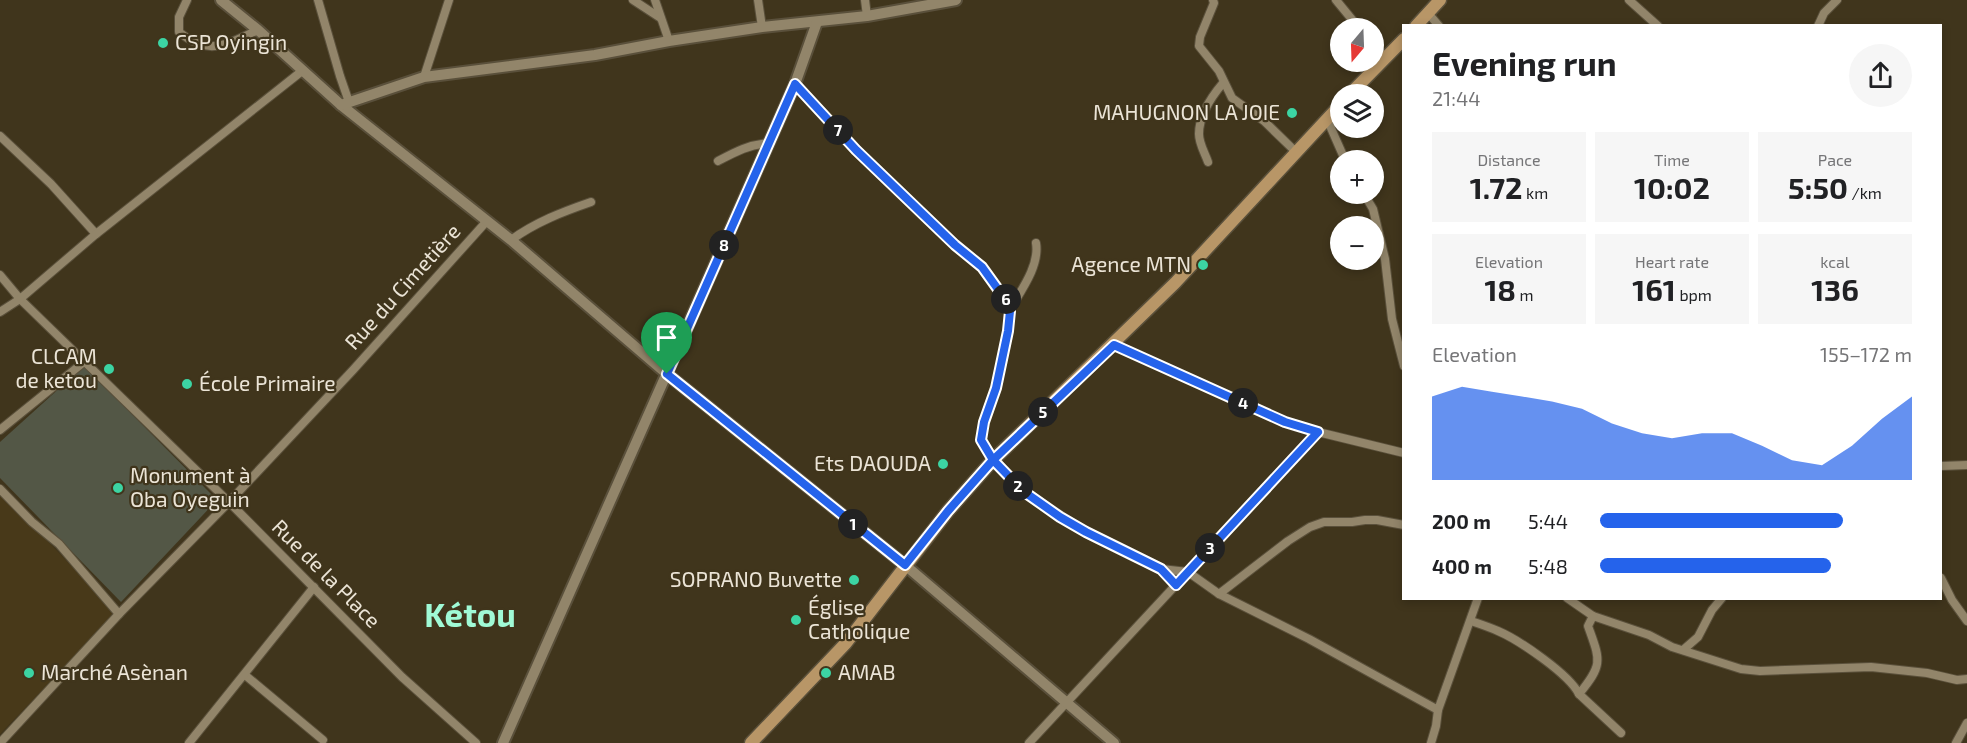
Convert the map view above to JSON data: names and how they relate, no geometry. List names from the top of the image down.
{
  "streets": {
    "street": ["Rue du Cimetière", "Rue de la Place"]
  },
  "crossings": [
    ["Rue du Cimetière", "Rue de la Place"]
  ],
  "districts": ["Kétou"],
  "places": [
    "CSP Oyingin",
    "MAHUGNON LA JOIE",
    "Agence MTN",
    "CLCAM de ketou",
    "École Primaire",
    "Ets DAOUDA",
    "Monument à Oba Oyeguin",
    "SOPRANO Buvette",
    "Église Catholique",
    "Marché Asènan",
    "AMAB"
  ],
  "north": "bottom",
  "page": {
    "map_buttons": ["+", "−"],
    "heading": ["Evening run", "21:44"],
    "pins": [
      "7",
      "8",
      "6",
      "4",
      "5",
      "2",
      "1",
      "3"
    ],
    "stats": [
      ["Distance", "1.72 km"],
      ["Time", "10:02"],
      ["Pace", "5:50 /km"],
      ["Elevation", "18 m"],
      ["Heart rate", "161 bpm"],
      ["kcal", "136"]
    ],
    "chart": ["Elevation", "155–172 m"],
    "list": [
      {
        "name": "200 m",
        "note": "5:44"
      },
      {
        "name": "400 m",
        "note": "5:48"
      }
    ]
  }
}
